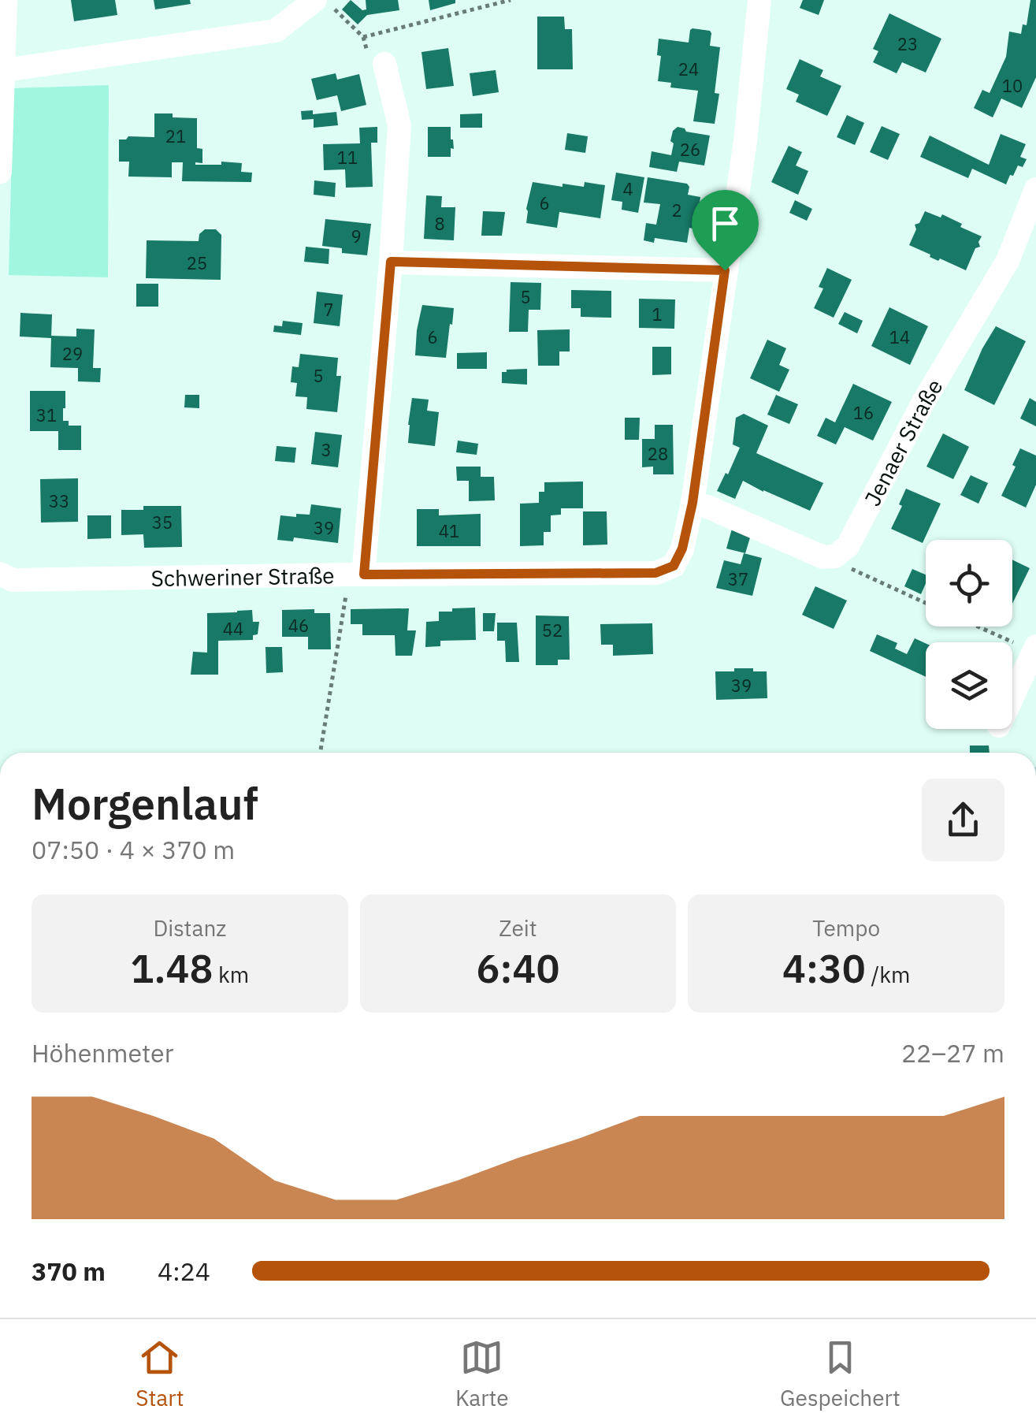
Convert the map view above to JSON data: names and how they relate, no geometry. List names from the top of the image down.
{
  "streets": {
    "street": ["Jenaer Straße", "Schweriner Straße"]
  },
  "house_numbers": [
    "23",
    "24",
    "10",
    "21",
    "26",
    "11",
    "4",
    "6",
    "2",
    "8",
    "9",
    "25",
    "5",
    "7",
    "1",
    "6",
    "14",
    "29",
    "5",
    "16",
    "31",
    "3",
    "28",
    "33",
    "35",
    "39",
    "41",
    "37",
    "46",
    "44",
    "52",
    "39"
  ],
  "page": {
    "heading": ["Morgenlauf", "07:50 · 4 × 370 m"],
    "stats": [
      ["Distanz", "1.48 km"],
      ["Zeit", "6:40"],
      ["Tempo", "4:30 /km"]
    ],
    "chart": ["Höhenmeter", "22–27 m"],
    "list": [
      {
        "name": "370 m",
        "note": "4:24"
      }
    ],
    "tabs": ["Start", "Karte", "Gespeichert"]
  }
}
